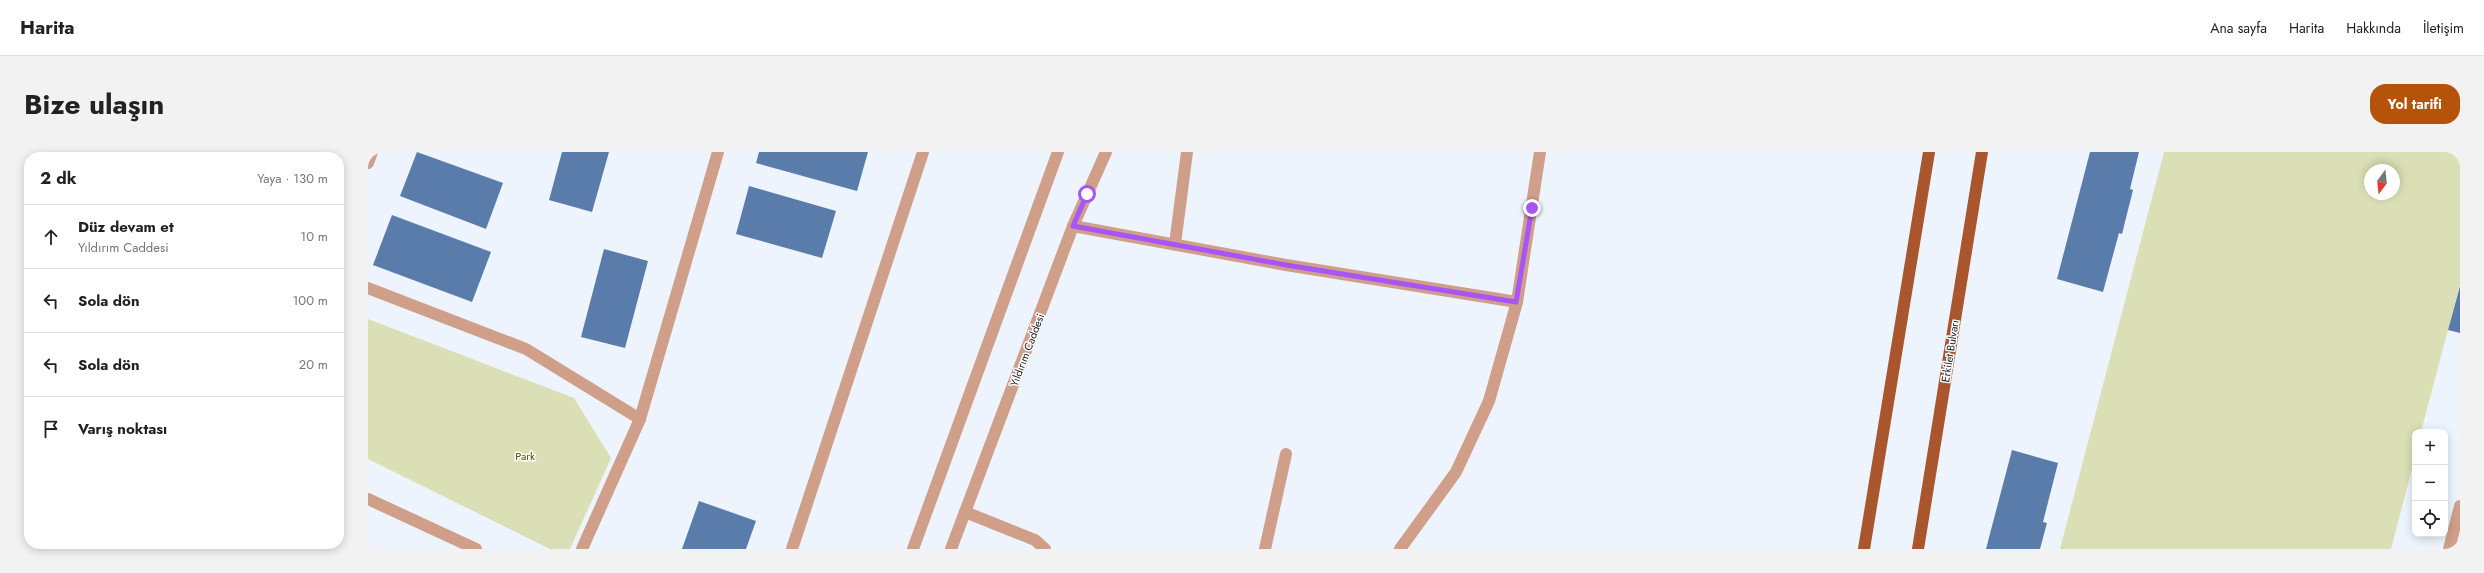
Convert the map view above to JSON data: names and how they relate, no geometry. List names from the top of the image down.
{
  "streets": {
    "main road": ["Erkilet Bulvarı"],
    "street": ["Yıldırım Caddesi"]
  },
  "parks": ["Park"],
  "north": "bottom",
  "page": {
    "header": "Harita",
    "nav": [
      "Ana sayfa",
      "Harita",
      "Hakkında",
      "İletişim"
    ],
    "title": "Bize ulaşın",
    "buttons": "Yol tarifi",
    "heading": ["2 dk", "Yaya · 130 m"],
    "list": [
      ["Düz devam et", "Yıldırım Caddesi", "10 m"],
      ["Sola dön", "100 m"],
      ["Sola dön", "20 m"],
      "Varış noktası"
    ],
    "map_buttons": ["+", "−"]
  }
}
